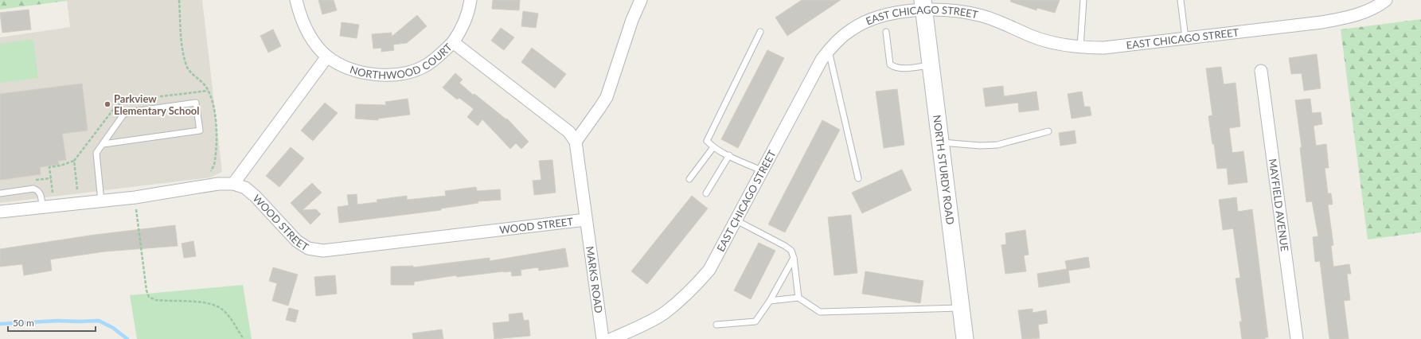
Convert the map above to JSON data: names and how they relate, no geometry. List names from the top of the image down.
{
  "streets": {
    "street": [
      "EAST CHICAGO STREET",
      "NORTHWOOD COURT",
      "NORTH STURDY ROAD",
      "MAYFIELD AVENUE",
      "WOOD STREET",
      "MARKS ROAD"
    ]
  },
  "crossings": [
    ["EAST CHICAGO STREET", "NORTH STURDY ROAD"],
    ["WOOD STREET", "MARKS ROAD"]
  ],
  "places": ["Parkview Elementary School"],
  "scale_bar": "50 m"
}
